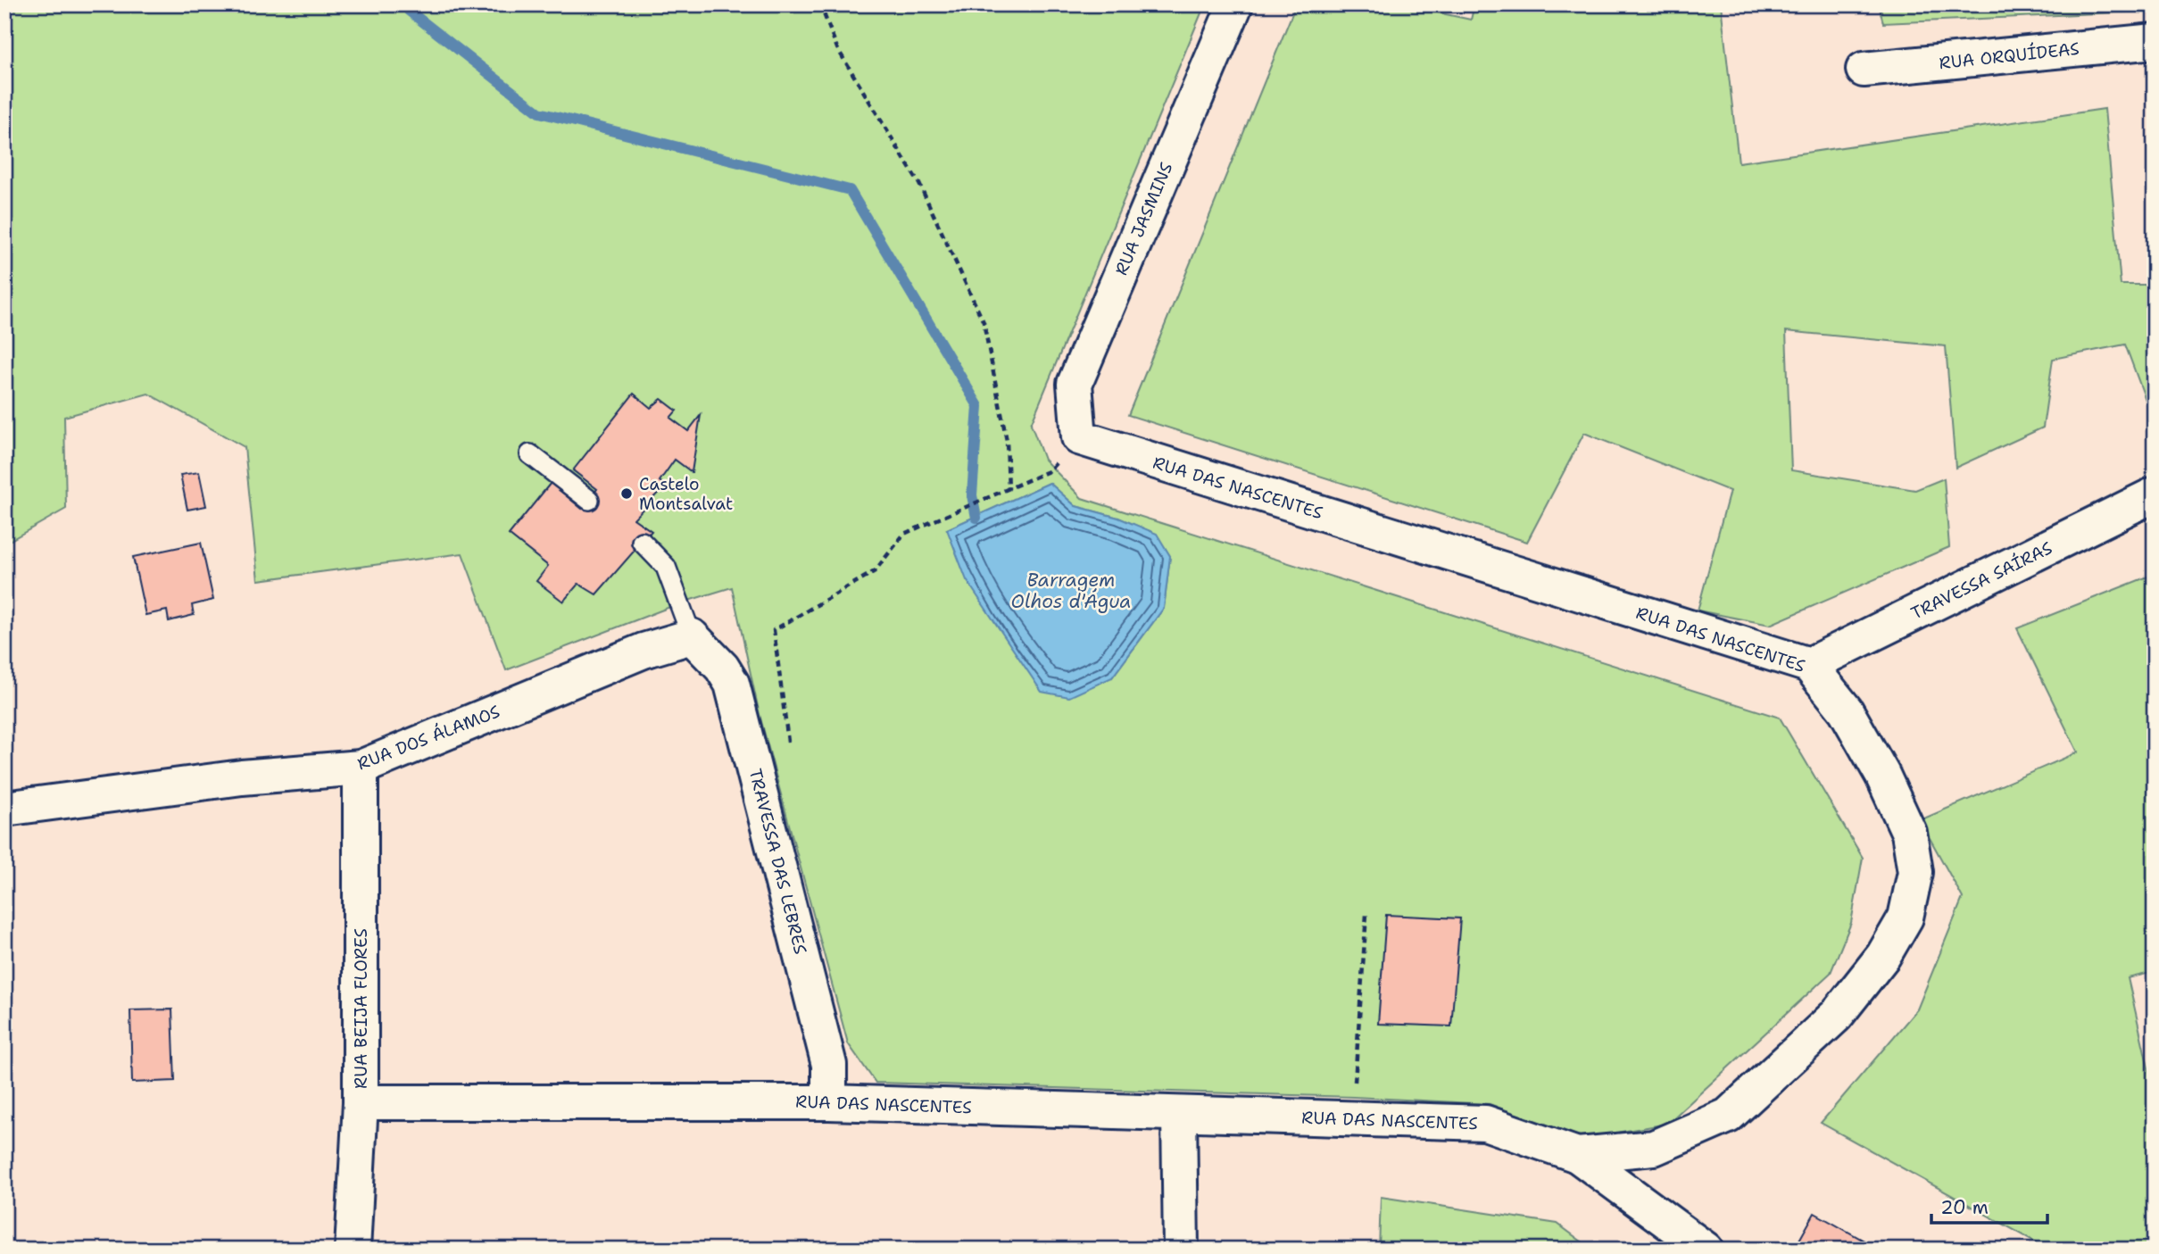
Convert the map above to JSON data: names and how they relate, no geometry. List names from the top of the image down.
{
  "streets": {
    "street": [
      "RUA ORQUÍDEAS",
      "RUA JASMINS",
      "RUA DAS NASCENTES",
      "TRAVESSA SAÍRAS",
      "RUA DOS ÁLAMOS",
      "TRAVESSA DAS LEBRES",
      "RUA BEIJA FLORES"
    ]
  },
  "crossings": [
    ["RUA JASMINS", "RUA DAS NASCENTES"],
    ["RUA DAS NASCENTES", "TRAVESSA SAÍRAS"],
    ["RUA DAS NASCENTES", "TRAVESSA DAS LEBRES"],
    ["RUA DAS NASCENTES", "RUA BEIJA FLORES"],
    ["RUA DOS ÁLAMOS", "TRAVESSA DAS LEBRES"],
    ["RUA DOS ÁLAMOS", "RUA BEIJA FLORES"]
  ],
  "water": ["Barragem Olhos d'Água"],
  "places": ["Castelo Montsalvat"],
  "scale_bar": "20 m"
}
